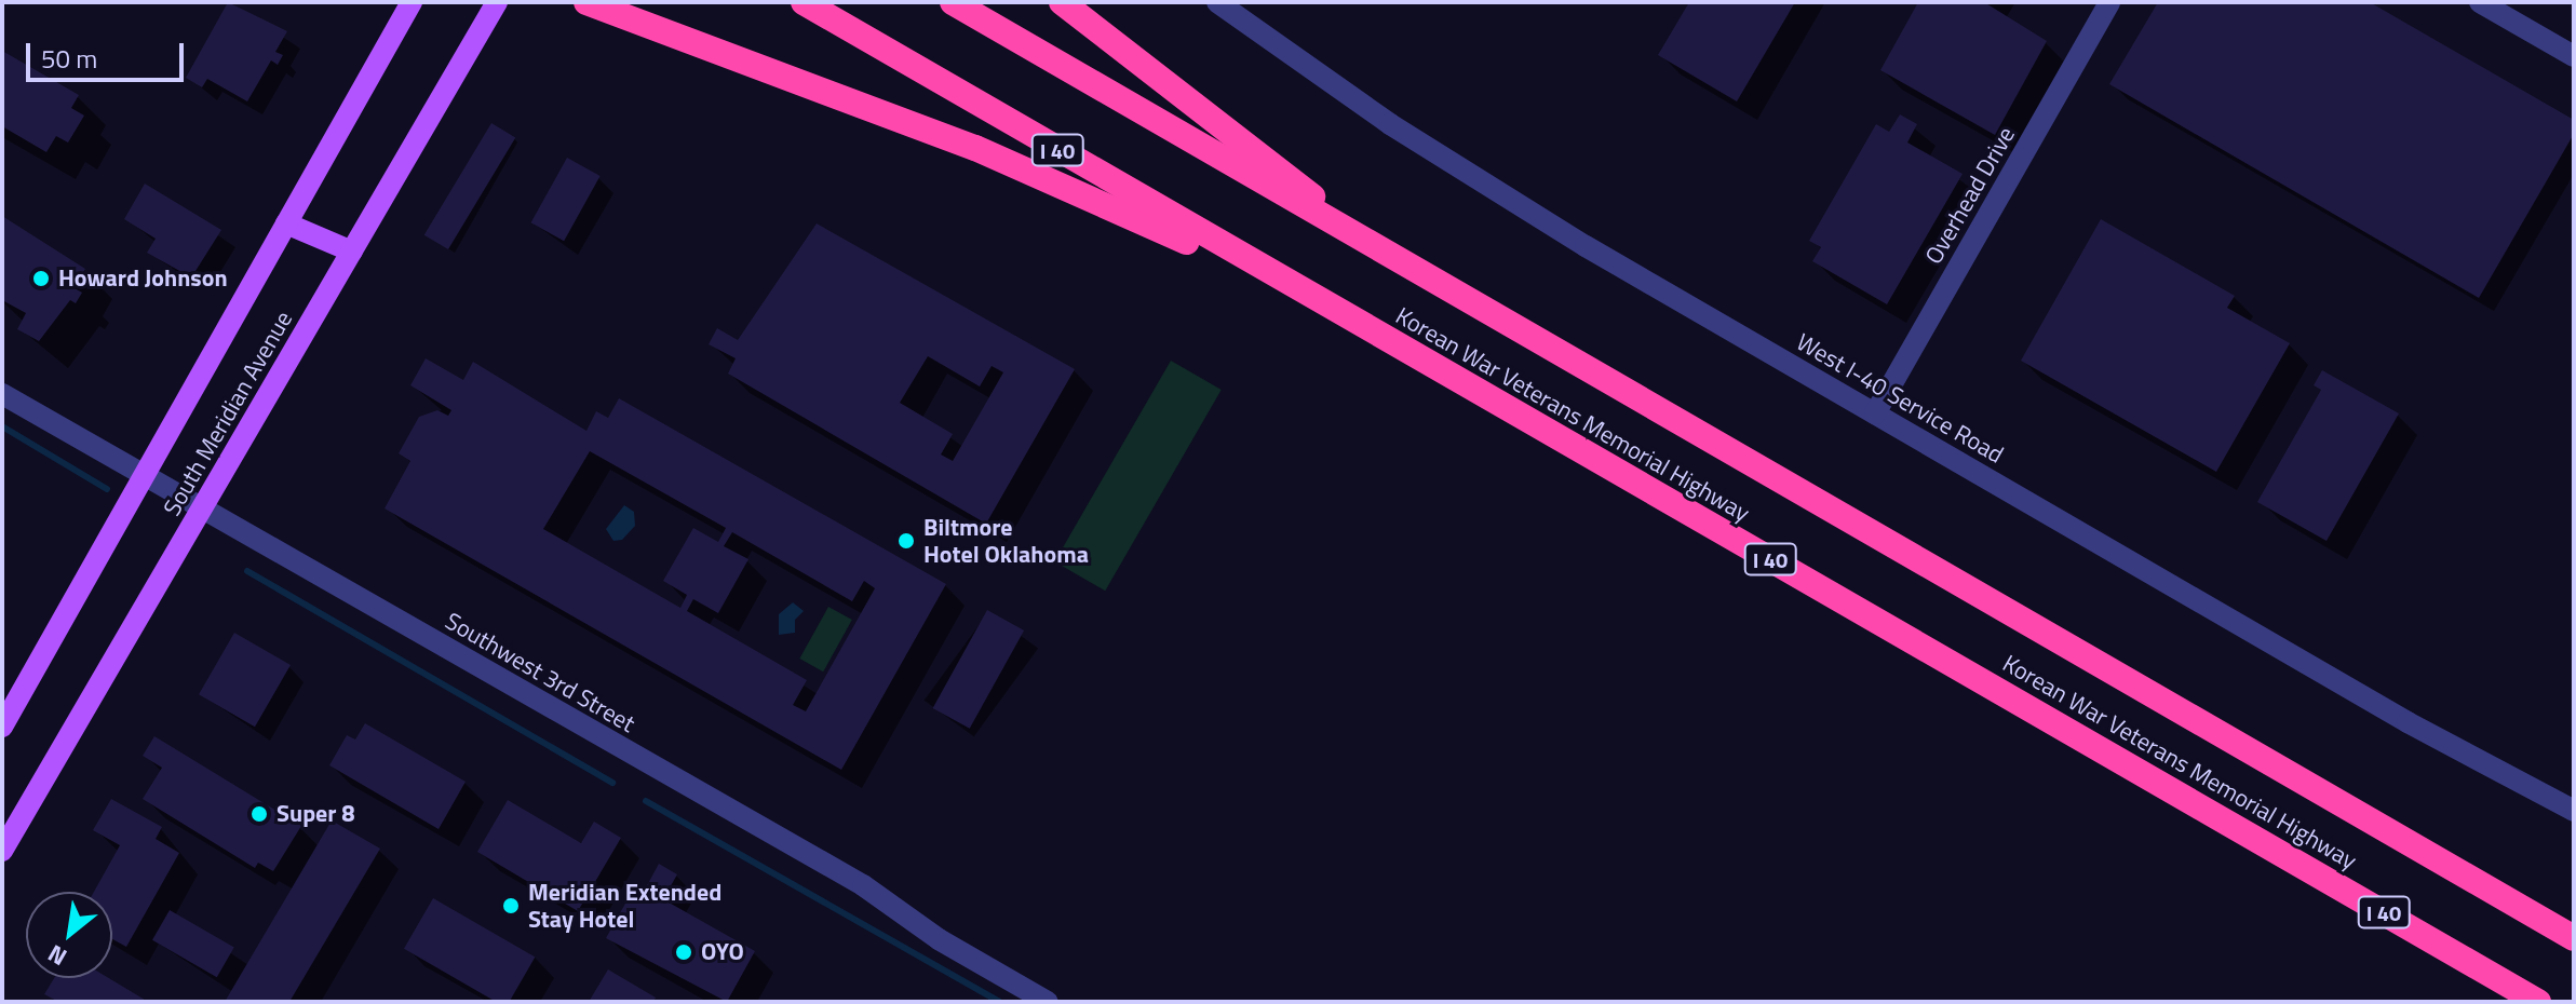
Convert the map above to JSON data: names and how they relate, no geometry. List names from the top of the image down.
{
  "streets": {
    "highway": ["I 40", "Korean War Veterans Memorial Highway"],
    "main road": ["South Meridian Avenue"],
    "street": ["Overhead Drive", "West I-40 Service Road", "Southwest 3rd Street"]
  },
  "crossings": [
    ["Overhead Drive", "West I-40 Service Road"],
    ["South Meridian Avenue", "Southwest 3rd Street"]
  ],
  "places": [
    "Howard Johnson",
    "Biltmore Hotel Oklahoma",
    "Super 8",
    "Meridian Extended Stay Hotel",
    "OYO"
  ],
  "scale_bar": "50 m",
  "north": "bottom left"
}
